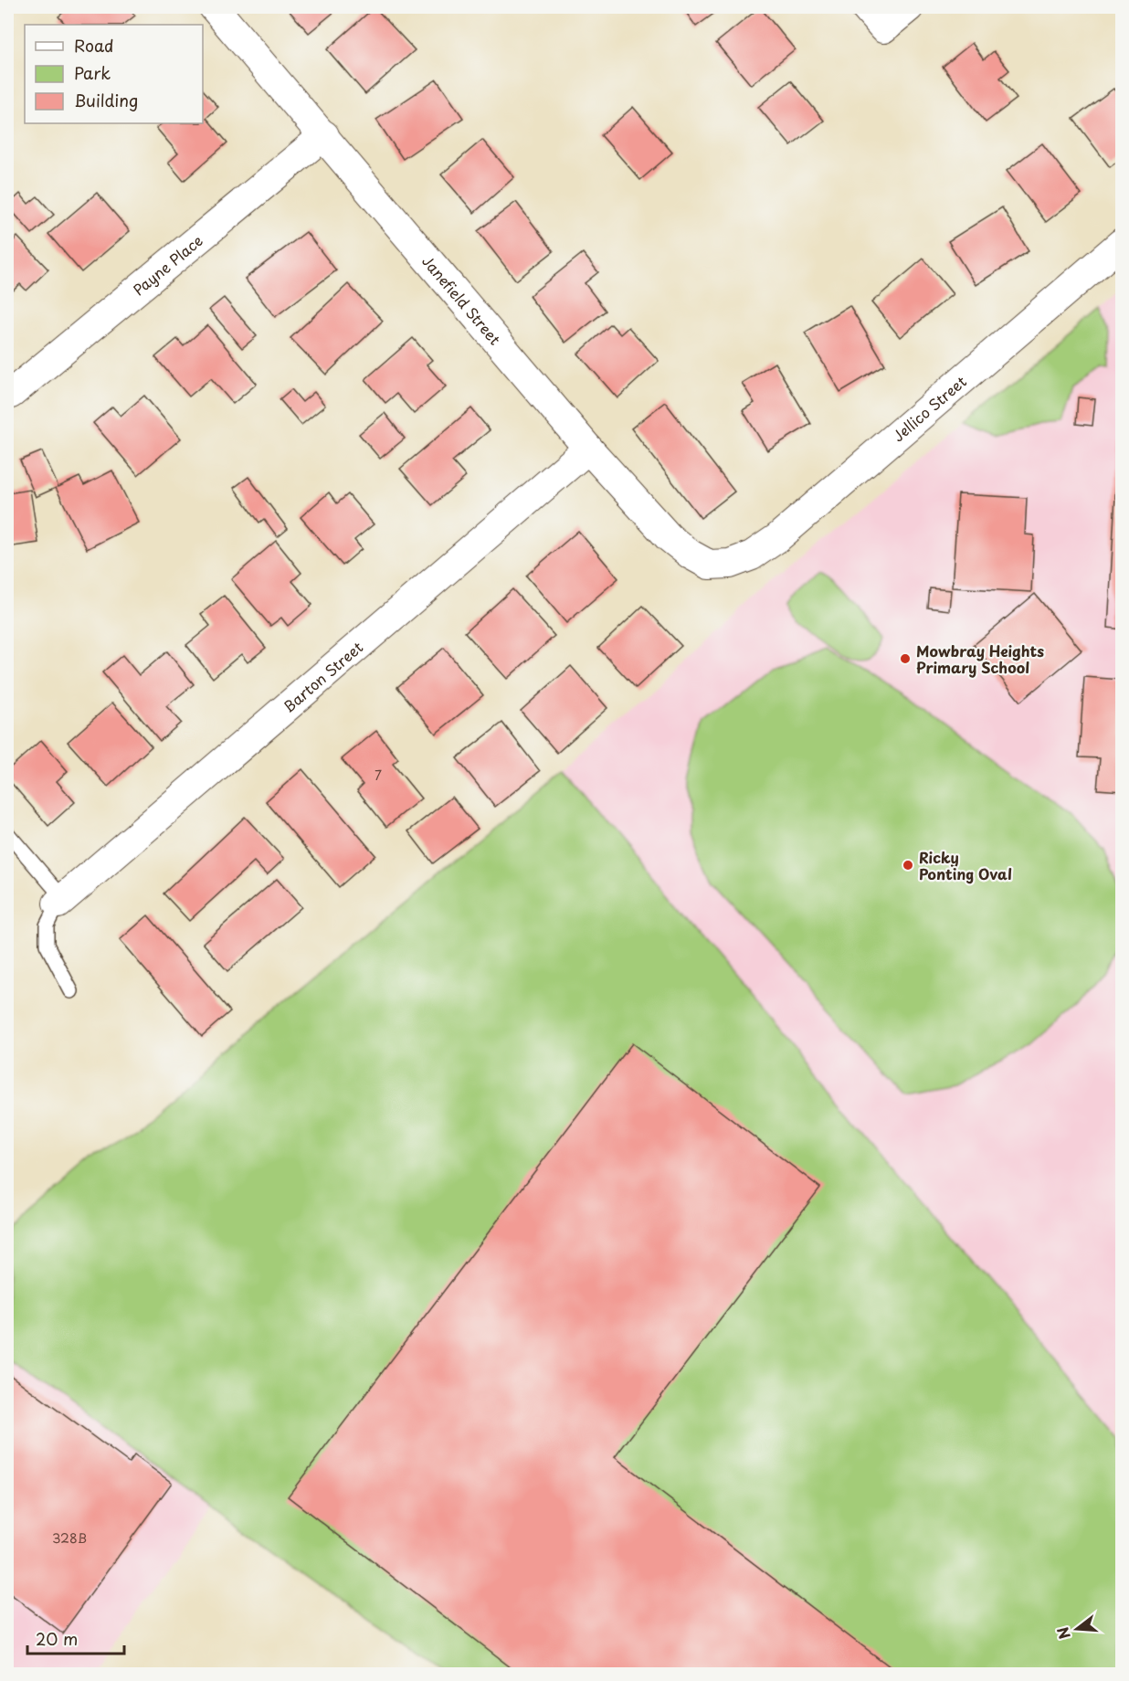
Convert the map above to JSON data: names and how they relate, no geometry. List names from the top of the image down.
{
  "streets": {
    "street": [
      "Payne Place",
      "Janefield Street",
      "Jellico Street",
      "Barton Street"
    ]
  },
  "crossings": [
    ["Payne Place", "Janefield Street"],
    ["Janefield Street", "Jellico Street"],
    ["Janefield Street", "Barton Street"]
  ],
  "places": ["Mowbray Heights Primary School", "Ricky Ponting Oval"],
  "house_numbers": ["7", "328B"],
  "legend": ["Road", "Park", "Building"],
  "scale_bar": "20 m",
  "north": "left"
}
